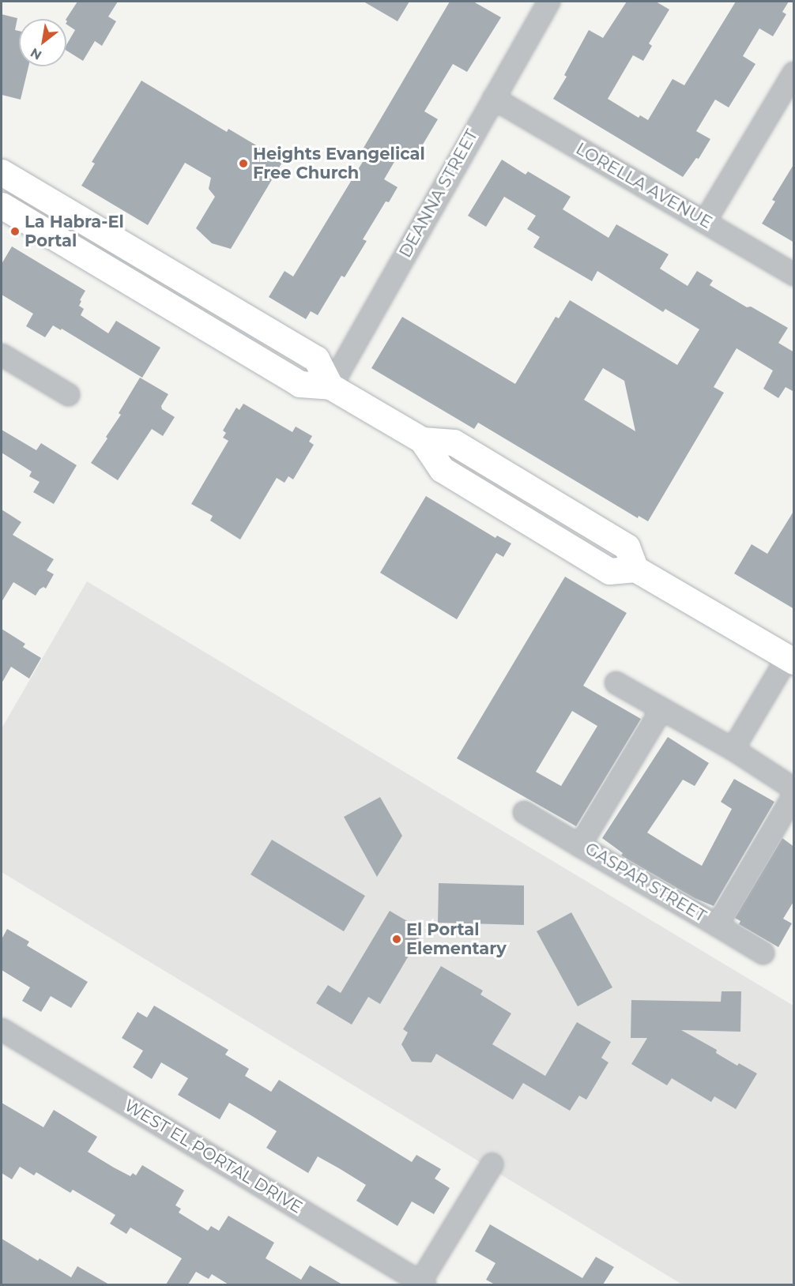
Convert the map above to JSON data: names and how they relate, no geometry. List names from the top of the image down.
{
  "streets": {
    "street": [
      "LORELLA AVENUE",
      "DEANNA STREET",
      "GASPAR STREET",
      "WEST EL PORTAL DRIVE"
    ]
  },
  "crossings": [
    ["LORELLA AVENUE", "DEANNA STREET"]
  ],
  "places": ["Heights Evangelical Free Church", "La Habra-El Portal", "El Portal Elementary"],
  "north": "bottom left"
}
